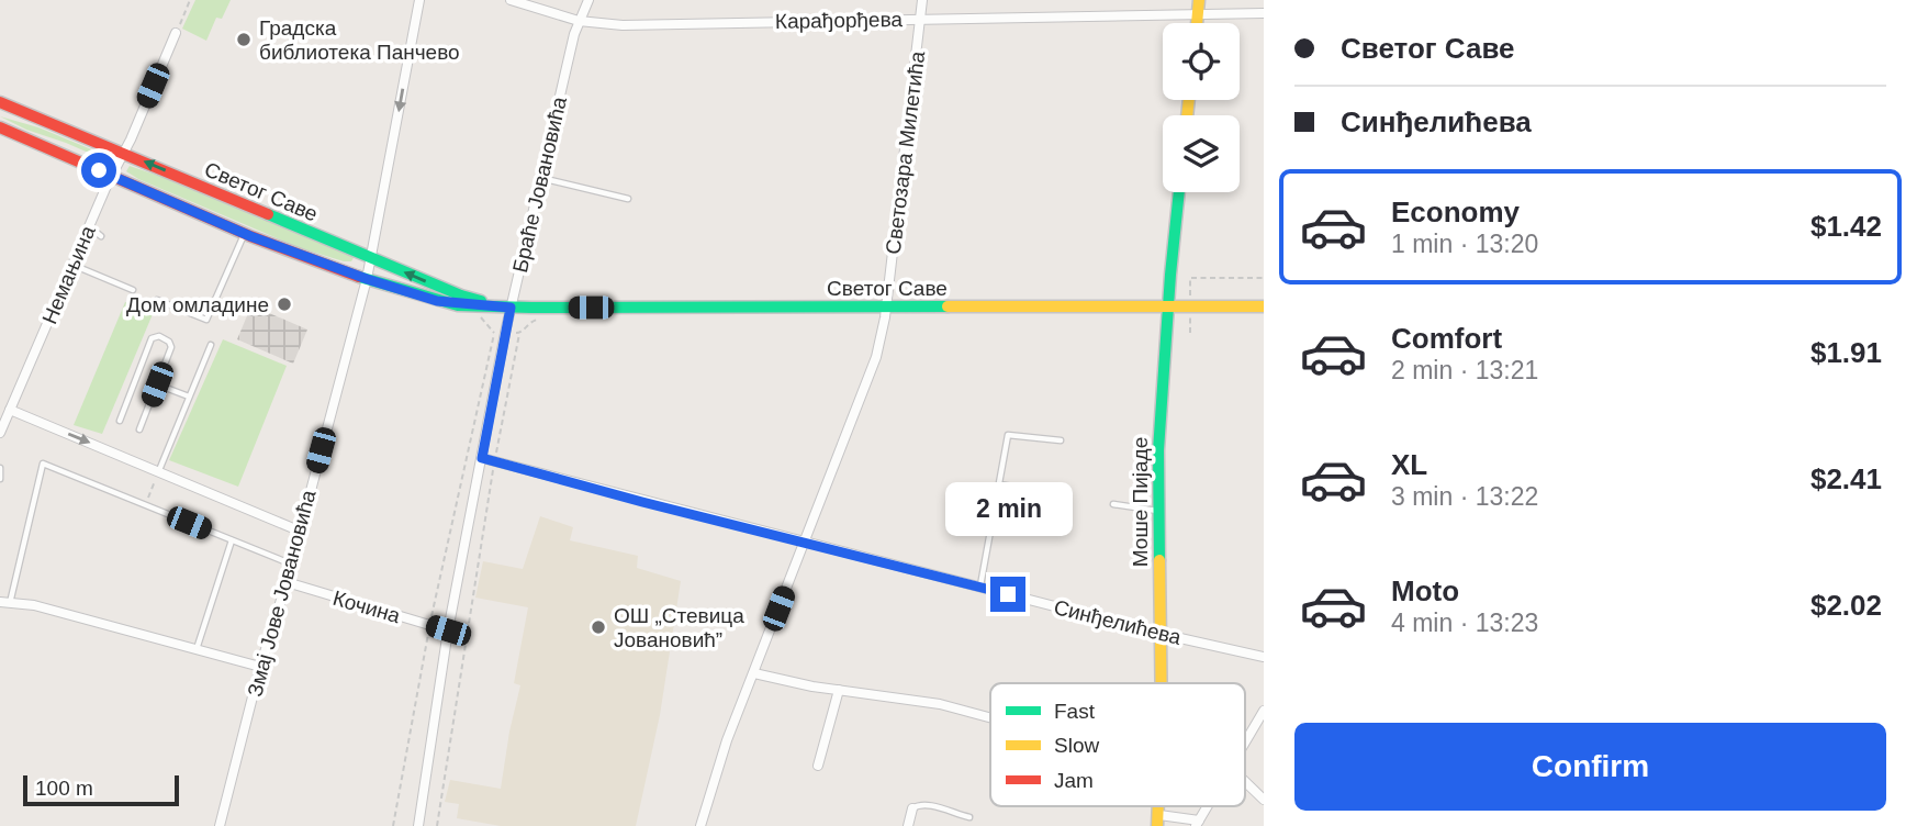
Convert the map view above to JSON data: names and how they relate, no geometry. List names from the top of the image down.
{
  "streets": {
    "street": [
      "Карађорђева",
      "Светозара Милетића",
      "Браће Јовановића",
      "Светог Саве",
      "Немањина",
      "Моше Пијаде",
      "Змај Јове Јовановића",
      "Кочина",
      "Синђелићева"
    ]
  },
  "crossings": [
    ["Карађорђева", "Светозара Милетића"],
    ["Карађорђева", "Браће Јовановића"],
    ["Светозара Милетића", "Светог Саве"],
    ["Светозара Милетића", "Синђелићева"],
    ["Браће Јовановића", "Светог Саве"],
    ["Браће Јовановића", "Кочина"],
    ["Браће Јовановића", "Синђелићева"],
    ["Светог Саве", "Немањина"],
    ["Светог Саве", "Моше Пијаде"],
    ["Светог Саве", "Змај Јове Јовановића"],
    ["Моше Пијаде", "Синђелићева"],
    ["Змај Јове Јовановића", "Кочина"]
  ],
  "places": ["Градска библиотека Панчево", "Дом омладине", "ОШ „Стевица Јовановић”"],
  "legend": ["Fast", "Slow", "Jam"],
  "scale_bar": "100 m",
  "page": {
    "banner": ["Светог Саве", "Синђелићева"],
    "list": [
      {
        "name": "Economy",
        "note": "1 min · 13:20",
        "value": "$1.42"
      },
      {
        "name": "Comfort",
        "note": "2 min · 13:21",
        "value": "$1.91"
      },
      {
        "name": "XL",
        "note": "3 min · 13:22",
        "value": "$2.41"
      },
      {
        "name": "Moto",
        "note": "4 min · 13:23",
        "value": "$2.02"
      }
    ],
    "bubble": "2 min",
    "buttons": "Confirm",
    "scale": "100 m"
  }
}
